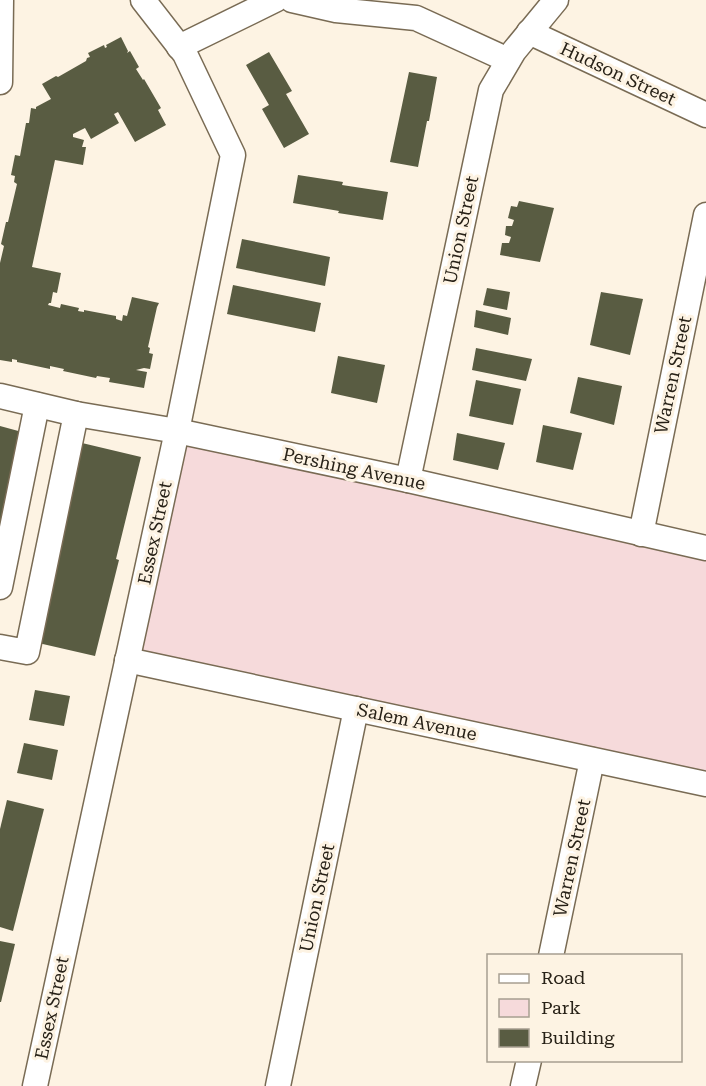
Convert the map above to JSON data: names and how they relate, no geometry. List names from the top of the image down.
{
  "streets": {
    "street": [
      "Hudson Street",
      "Union Street",
      "Warren Street",
      "Pershing Avenue",
      "Essex Street",
      "Salem Avenue"
    ]
  },
  "crossings": [
    ["Hudson Street", "Union Street"],
    ["Union Street", "Pershing Avenue"],
    ["Union Street", "Salem Avenue"],
    ["Warren Street", "Pershing Avenue"],
    ["Warren Street", "Salem Avenue"],
    ["Pershing Avenue", "Essex Street"],
    ["Essex Street", "Salem Avenue"]
  ],
  "legend": ["Road", "Park", "Building"]
}
